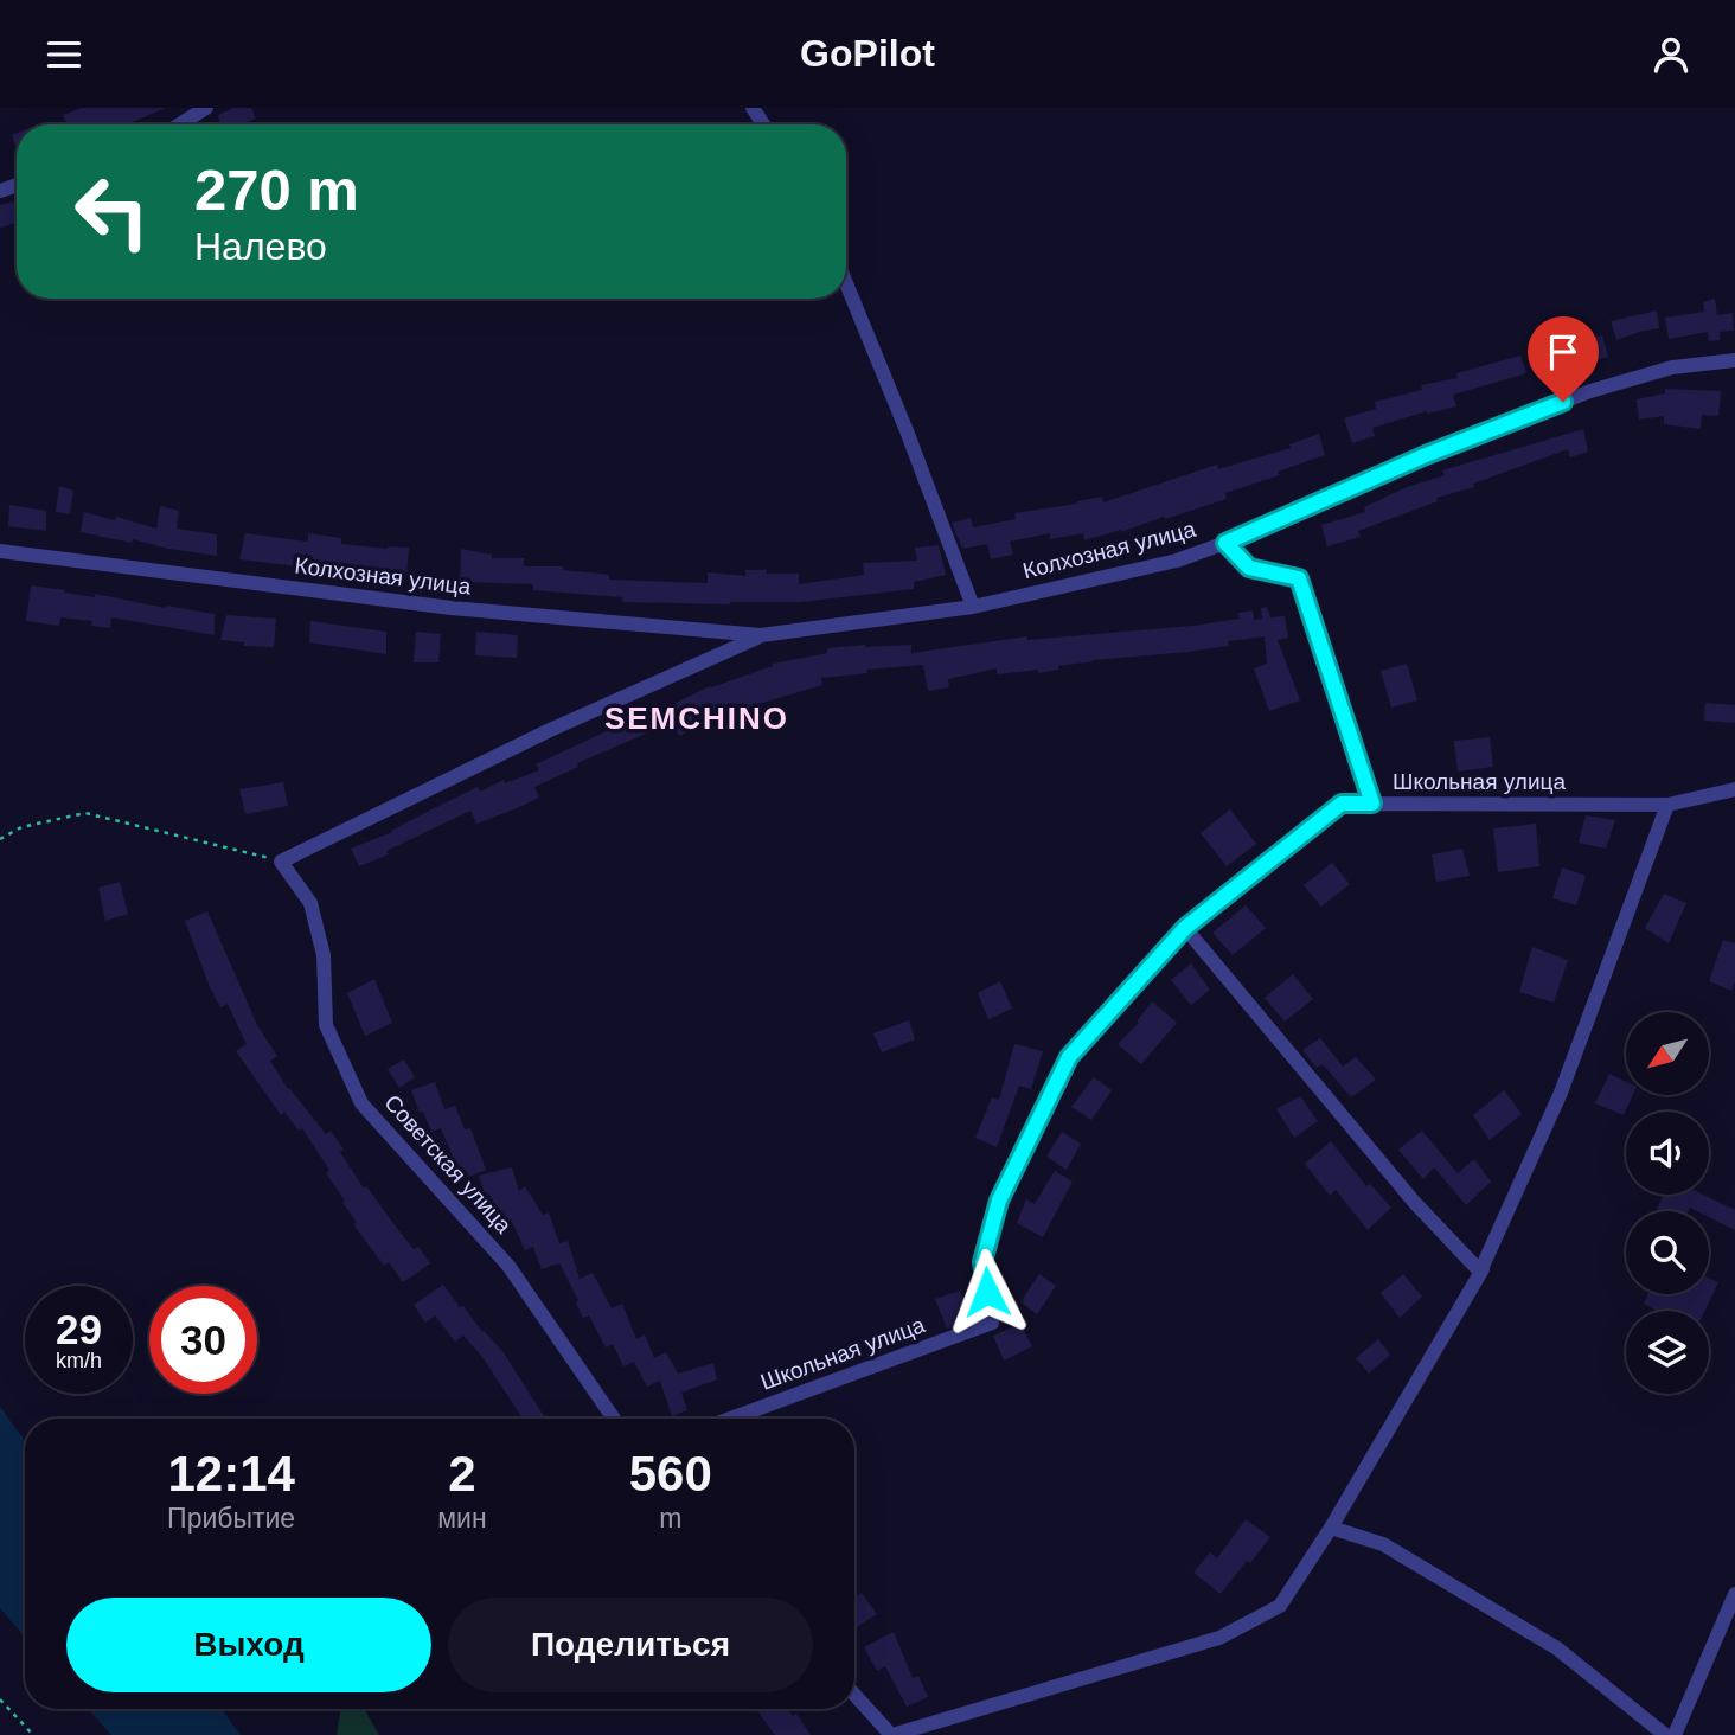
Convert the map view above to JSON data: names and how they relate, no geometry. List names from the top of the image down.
{
  "streets": {
    "street": ["Колхозная улица", "Школьная улица", "Советская улица"]
  },
  "crossings": [
    ["Колхозная улица", "Советская улица"]
  ],
  "districts": ["SEMCHINO"],
  "north": "bottom left",
  "page": {
    "header": "GoPilot",
    "turn": ["270 m", "Налево"],
    "speed": "29 km/h",
    "limit": "30",
    "eta": [
      "12:14",
      "Прибытие",
      "2",
      "мин",
      "560",
      "m"
    ],
    "buttons": ["Выход", "Поделиться"]
  }
}
